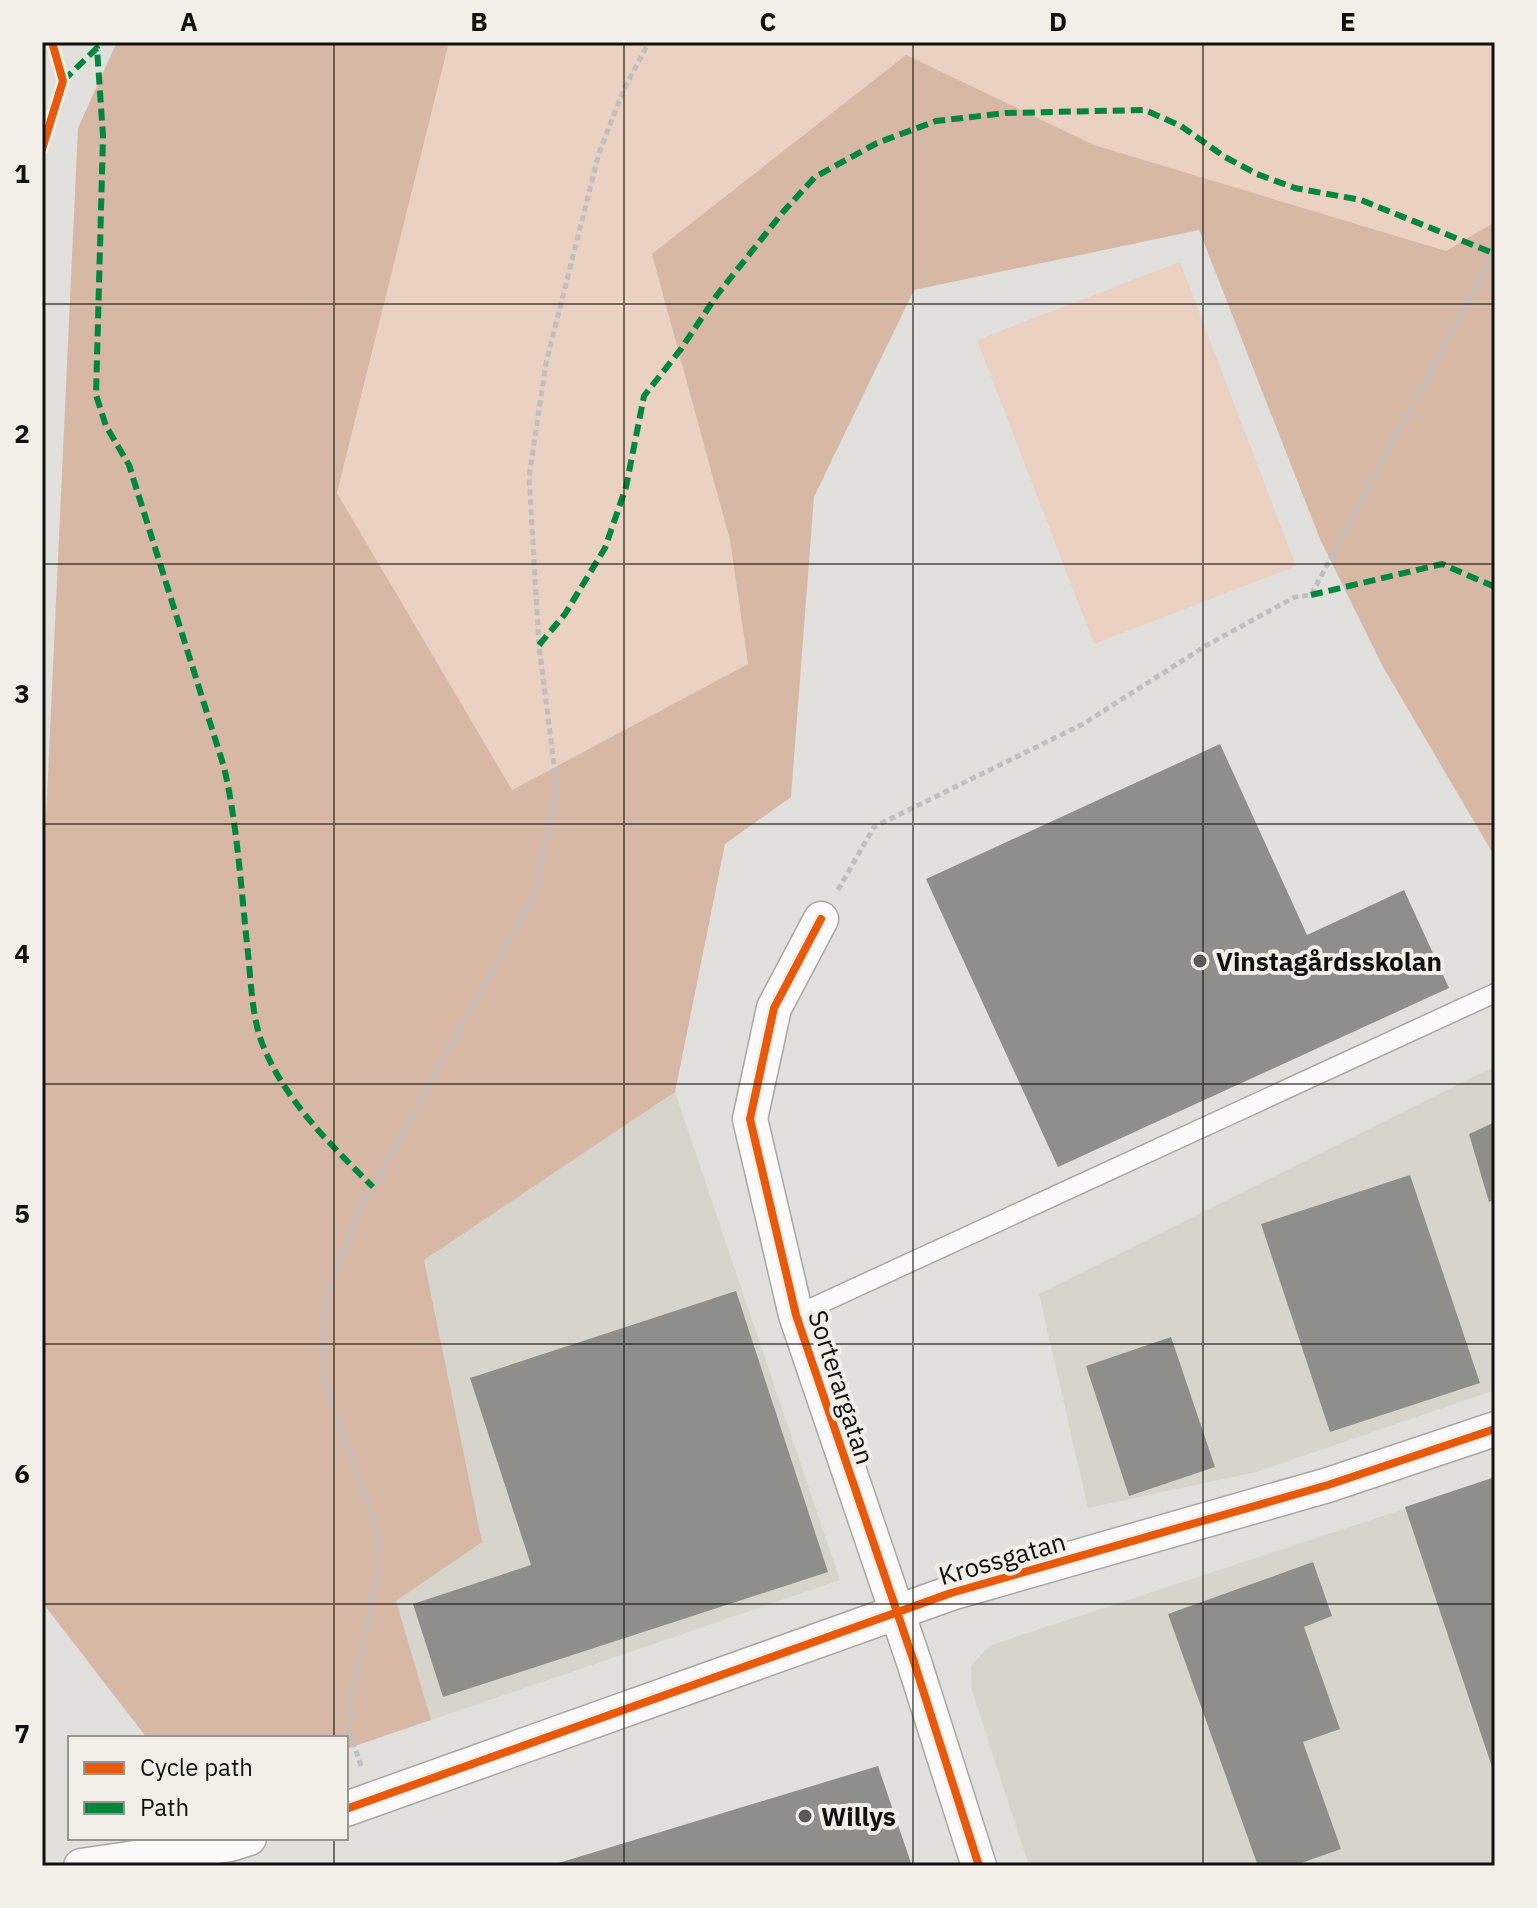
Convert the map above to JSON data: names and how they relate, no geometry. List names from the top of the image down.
{
  "streets": {
    "street": ["Sorterargatan", "Krossgatan"]
  },
  "crossings": [
    ["Sorterargatan", "Krossgatan"]
  ],
  "places": ["Vinstagårdsskolan", "Willys"],
  "legend": ["Cycle path", "Path"],
  "grid": {
    "columns": [
      "A",
      "B",
      "C",
      "D",
      "E"
    ],
    "rows": [
      "1",
      "2",
      "3",
      "4",
      "5",
      "6",
      "7"
    ]
  }
}
